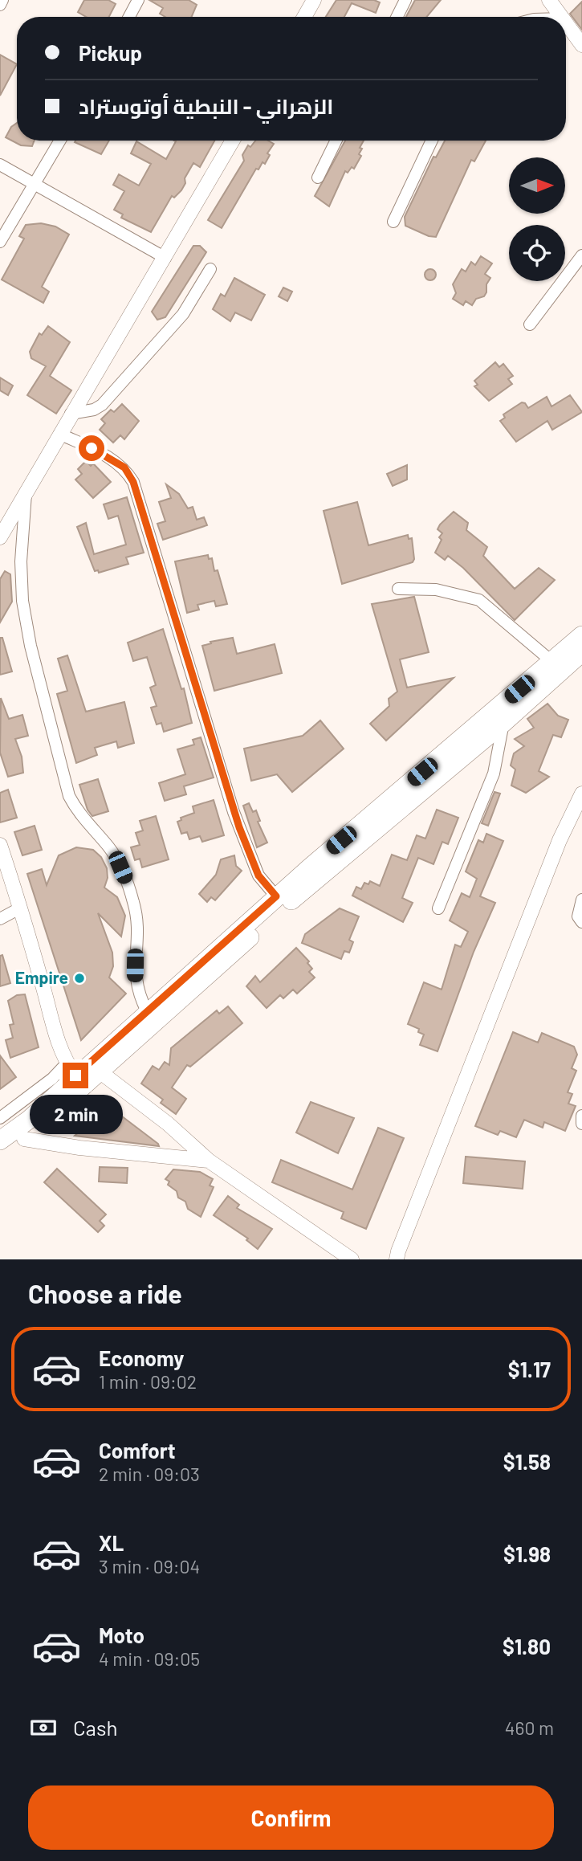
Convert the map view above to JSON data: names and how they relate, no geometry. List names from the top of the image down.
{
  "places": ["Empire"],
  "north": "right",
  "page": {
    "banner": ["Pickup", "الزهراني - النبطية أوتوستراد"],
    "bubble": "2 min",
    "heading": "Choose a ride",
    "list": [
      {
        "name": "Economy",
        "note": "1 min · 09:02",
        "value": "$1.17"
      },
      {
        "name": "Comfort",
        "note": "2 min · 09:03",
        "value": "$1.58"
      },
      {
        "name": "XL",
        "note": "3 min · 09:04",
        "value": "$1.98"
      },
      {
        "name": "Moto",
        "note": "4 min · 09:05",
        "value": "$1.80"
      }
    ],
    "pay": ["Cash", "460 m"],
    "buttons": "Confirm"
  }
}
